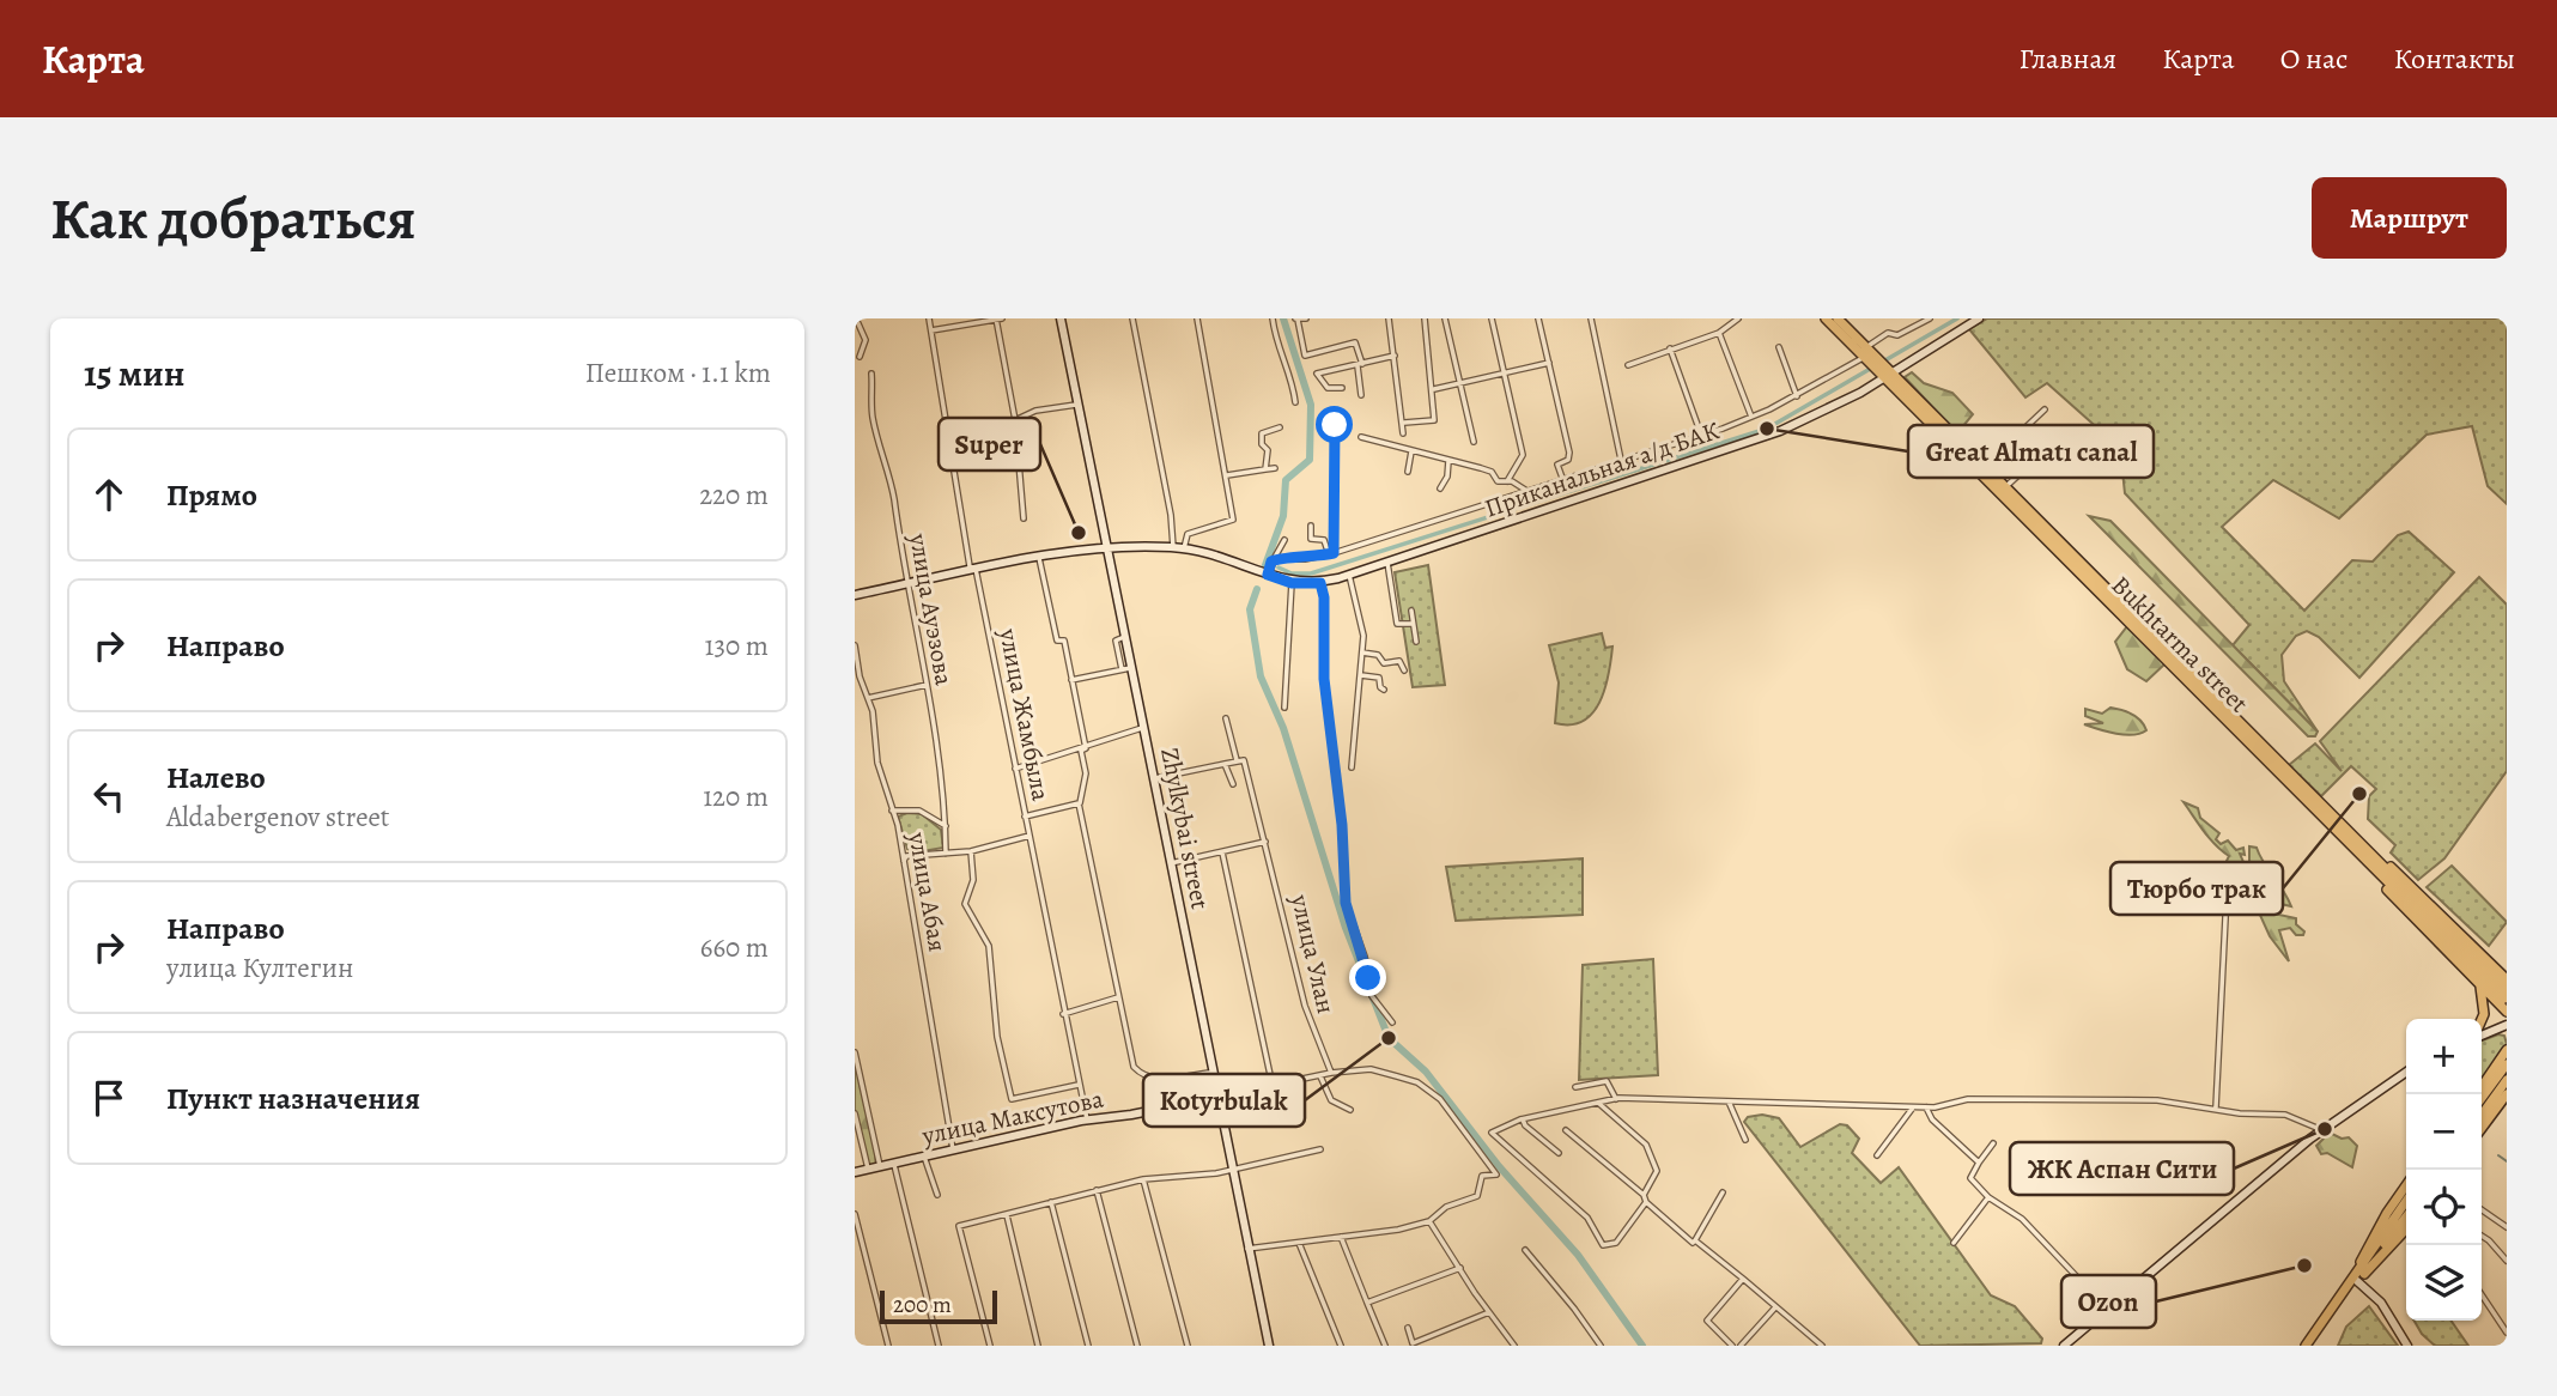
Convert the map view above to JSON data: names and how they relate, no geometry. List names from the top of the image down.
{
  "streets": {
    "main road": ["Bukhtarma street"],
    "street": [
      "Приканальная а/д БАК",
      "улица Ауэзова",
      "улица Жамбыла",
      "Zhylkybai street",
      "улица Абая",
      "улица Улан",
      "улица Максутова"
    ]
  },
  "crossings": [
    ["Приканальная а/д БАК", "улица Ауэзова"],
    ["Приканальная а/д БАК", "Bukhtarma street"],
    ["Приканальная а/д БАК", "улица Жамбыла"],
    ["Приканальная а/д БАК", "Zhylkybai street"],
    ["улица Жамбыла", "улица Максутова"],
    ["Zhylkybai street", "улица Максутова"],
    ["улица Абая", "улица Максутова"],
    ["улица Улан", "улица Максутова"]
  ],
  "places": [
    "Great Almatı canal",
    "Super",
    "Тюрбо трак",
    "Kotyrbulak",
    "ЖК Аспан Сити",
    "Ozon"
  ],
  "scale_bar": "200 m",
  "page": {
    "header": "Карта",
    "nav": [
      "Главная",
      "Карта",
      "О нас",
      "Контакты"
    ],
    "buttons": "Маршрут",
    "title": "Как добраться",
    "heading": ["15 мин", "Пешком · 1.1 km"],
    "list": [
      ["Прямо", "220 m"],
      ["Направо", "130 m"],
      ["Налево", "Aldabergenov street", "120 m"],
      ["Направо", "улица Култегин", "660 m"],
      "Пункт назначения"
    ],
    "map_buttons": ["+", "−"],
    "scale": "200 m"
  }
}
